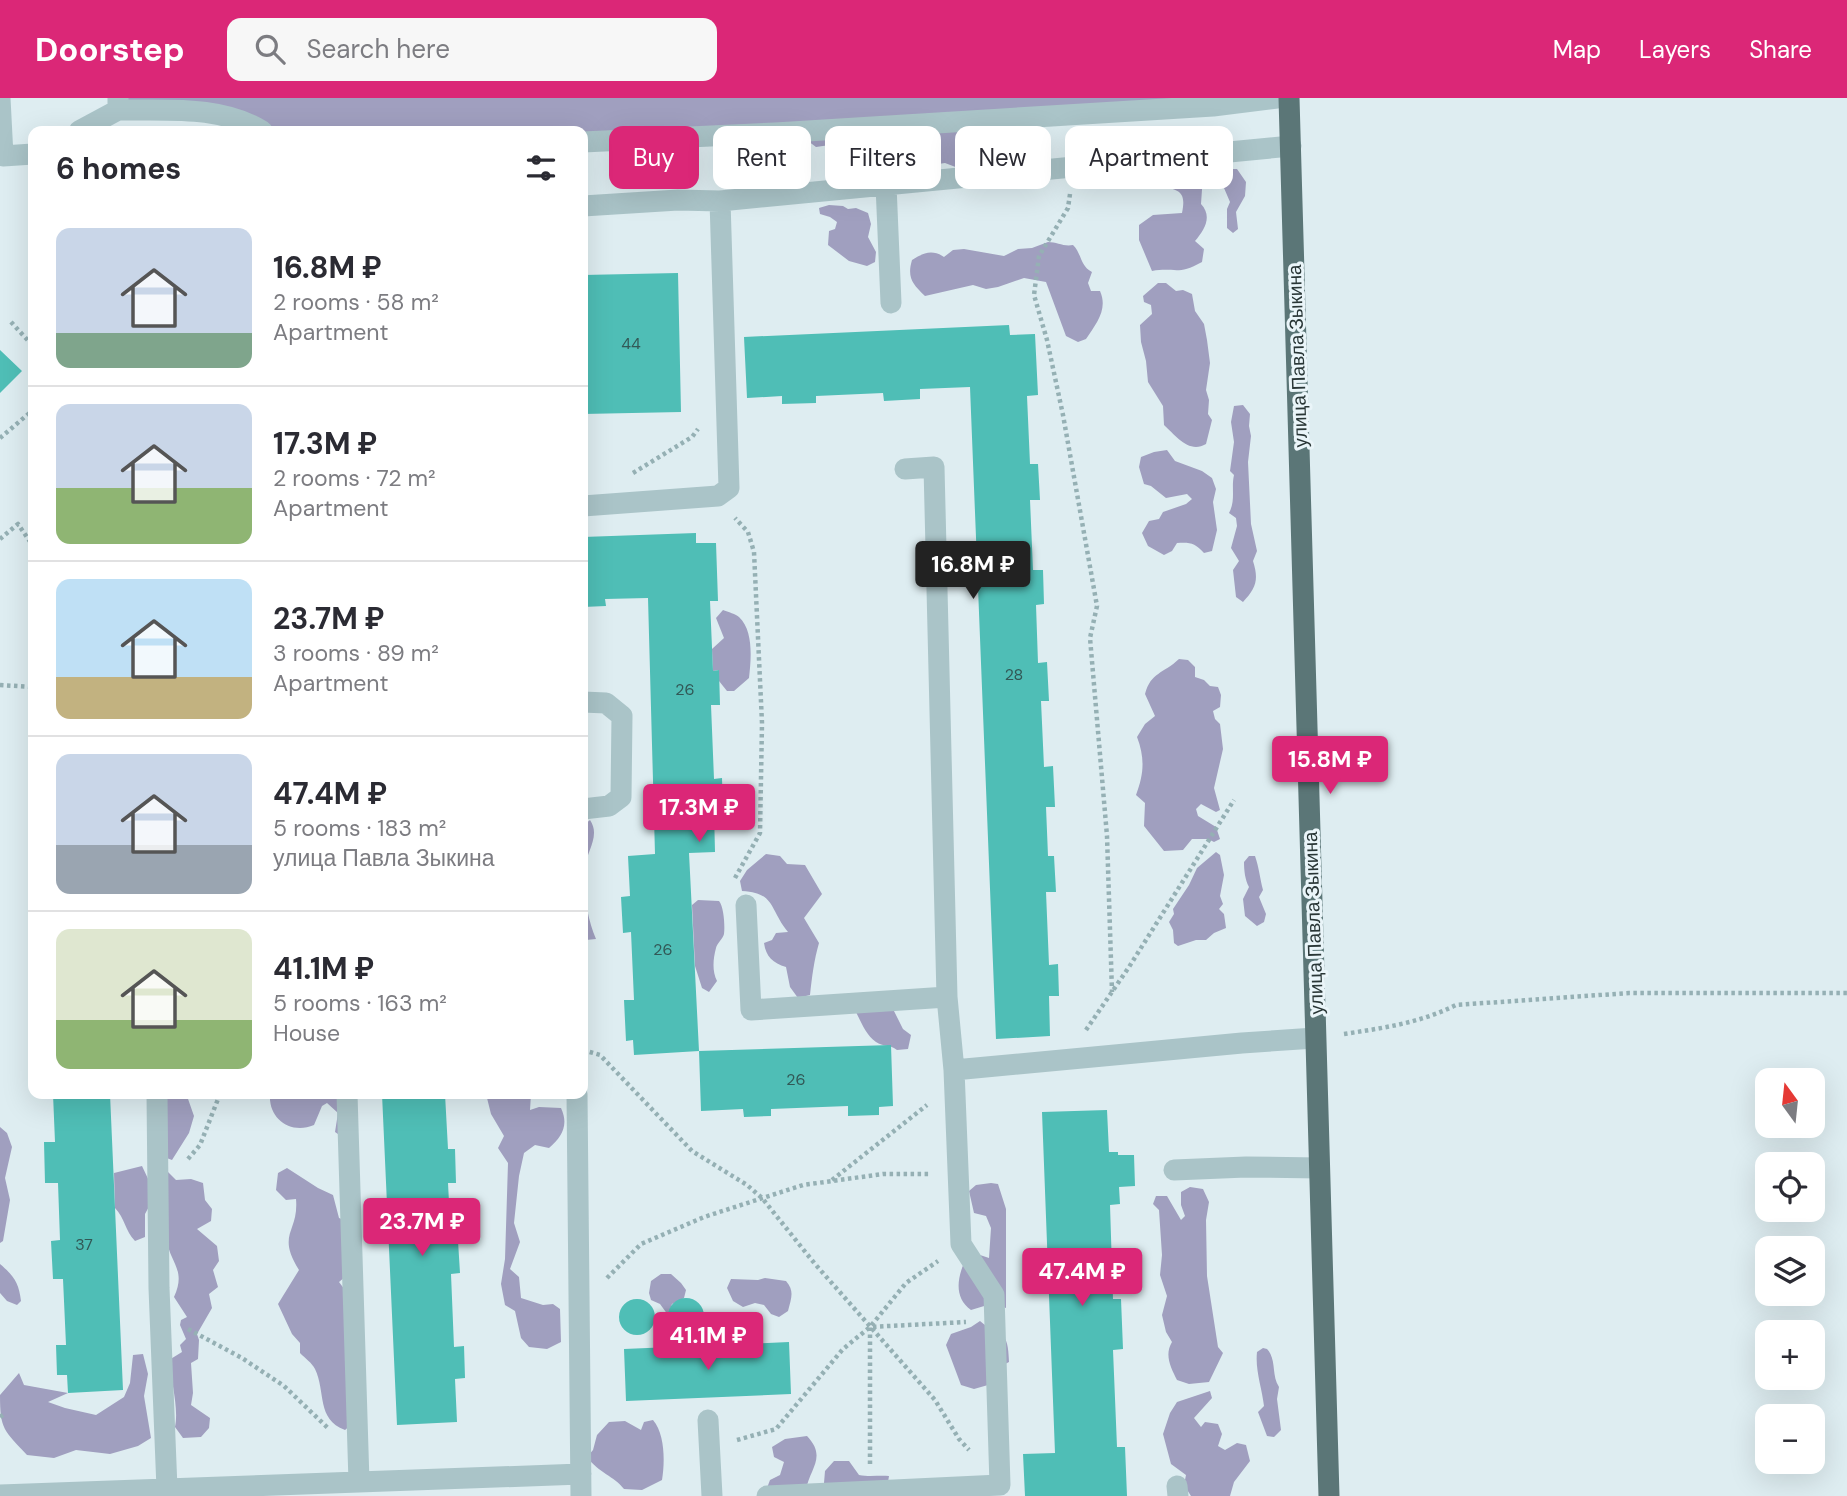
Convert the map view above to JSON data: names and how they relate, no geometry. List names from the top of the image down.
{
  "streets": {
    "main road": ["улица Павла Зыкина"]
  },
  "house_numbers": [
    "44",
    "28",
    "26",
    "26",
    "26",
    "37"
  ],
  "north": "top",
  "page": {
    "header": "Doorstep",
    "search": "Search here",
    "nav": ["Map", "Layers", "Share"],
    "chip": [
      "Buy",
      "Rent",
      "Filters",
      "New",
      "Apartment"
    ],
    "heading": "6 homes",
    "list": [
      {
        "name": "16.8M ₽",
        "note": "2 rooms · 58 m² · Apartment"
      },
      {
        "name": "17.3M ₽",
        "note": "2 rooms · 72 m² · Apartment"
      },
      {
        "name": "23.7M ₽",
        "note": "3 rooms · 89 m² · Apartment"
      },
      {
        "name": "47.4M ₽",
        "note": "5 rooms · 183 m² · улица Павла Зыкина"
      },
      {
        "name": "41.1M ₽",
        "note": "5 rooms · 163 m² · House"
      }
    ],
    "price": [
      "16.8M ₽",
      "15.8M ₽",
      "17.3M ₽",
      "23.7M ₽",
      "47.4M ₽",
      "41.1M ₽"
    ],
    "map_buttons": ["+", "−"]
  }
}
